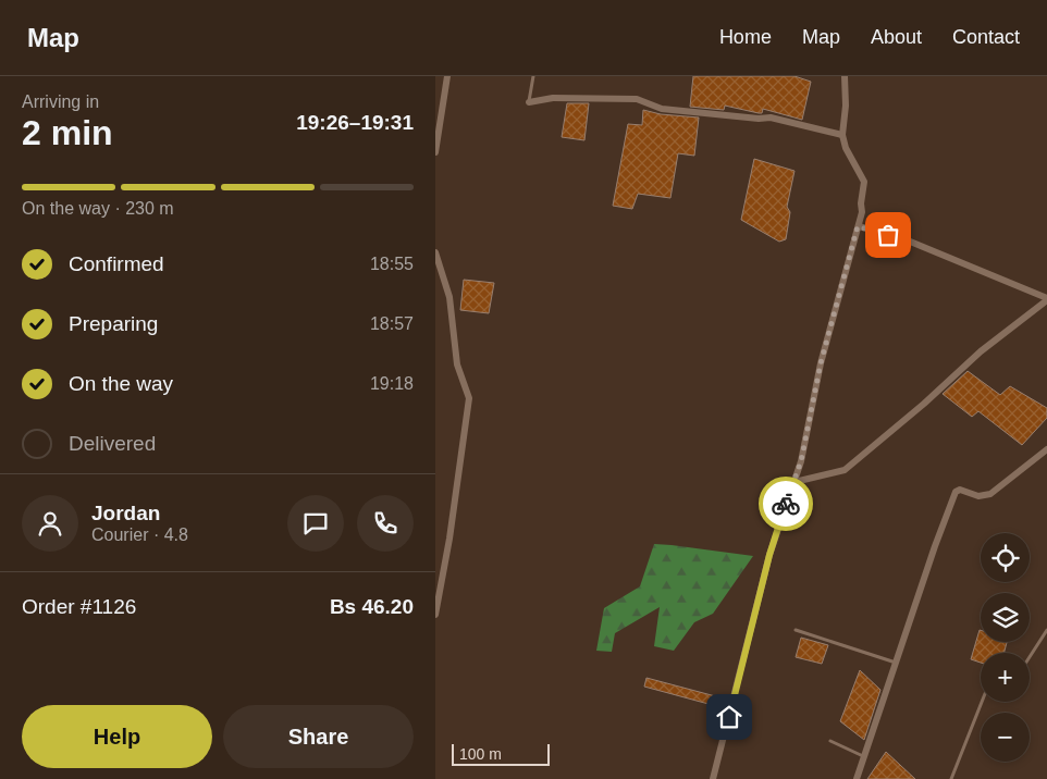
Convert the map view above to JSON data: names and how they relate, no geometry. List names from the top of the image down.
{
  "scale_bar": "100 m",
  "page": {
    "header": "Map",
    "nav": [
      "Home",
      "Map",
      "About",
      "Contact"
    ],
    "heading": ["2 min", "Arriving in", "19:26–19:31"],
    "panel": [
      "Jordan",
      "Courier · 4.8",
      "Order #1126",
      "Bs 46.20"
    ],
    "bar": "On the way · 230 m",
    "list": [
      ["Confirmed", "18:55"],
      ["Preparing", "18:57"],
      ["On the way", "19:18"],
      "Delivered"
    ],
    "map_buttons": ["+", "−"],
    "buttons": ["Help", "Share"],
    "scale": "100 m"
  }
}
